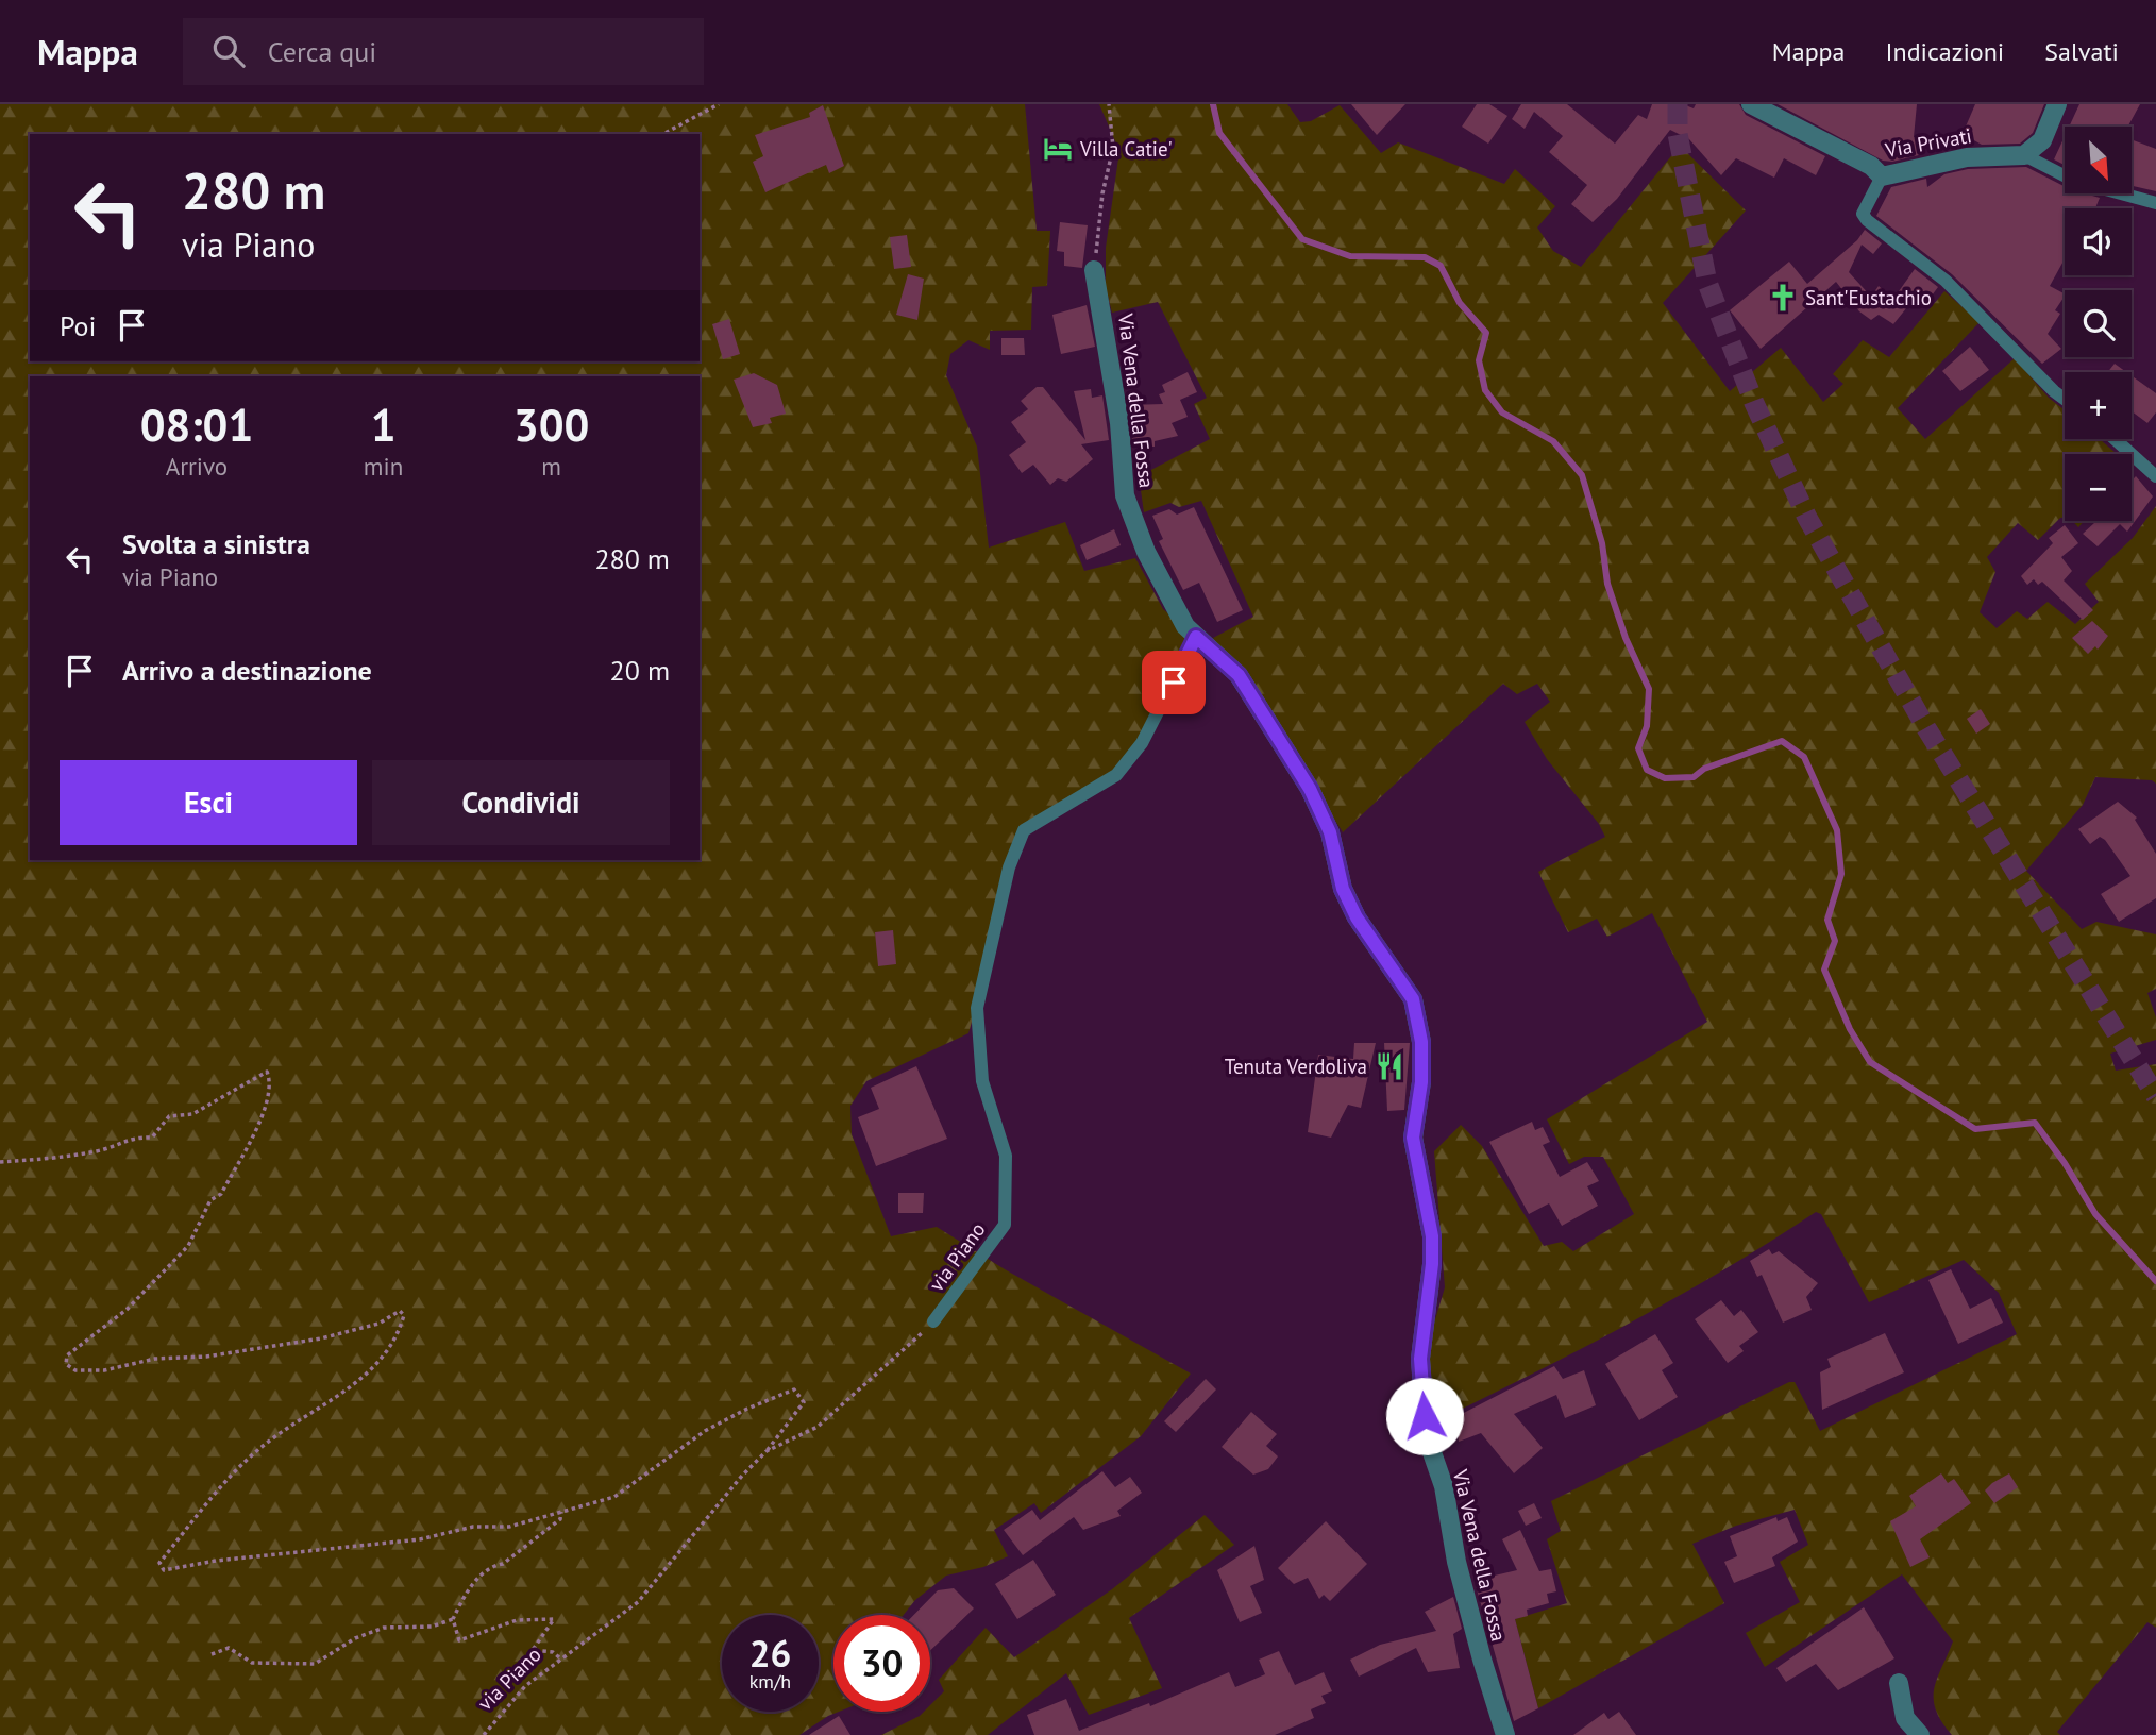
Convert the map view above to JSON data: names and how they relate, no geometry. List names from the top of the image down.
{
  "streets": {
    "street": ["Via Privati", "Via Vena della Fossa"],
    "lane": ["via Piano"]
  },
  "crossings": [
    ["Via Vena della Fossa", "via Piano"]
  ],
  "places": {
    "hotel": ["Villa Catie'"],
    "church": ["Sant'Eustachio"],
    "restaurant": ["Tenuta Verdoliva"]
  },
  "north": "bottom right",
  "page": {
    "header": "Mappa",
    "search": "Cerca qui",
    "nav": ["Mappa", "Indicazioni", "Salvati"],
    "map_buttons": ["+", "−"],
    "turn": ["280 m", "via Piano"],
    "then": "Poi",
    "eta": [
      "08:01",
      "Arrivo",
      "1",
      "min",
      "300",
      "m"
    ],
    "list": [
      {
        "name": "Svolta a sinistra",
        "note": "via Piano",
        "value": "280 m"
      },
      {
        "name": "Arrivo a destinazione",
        "value": "20 m"
      }
    ],
    "buttons": ["Esci", "Condividi"],
    "speed": "26 km/h",
    "limit": "30"
  }
}
